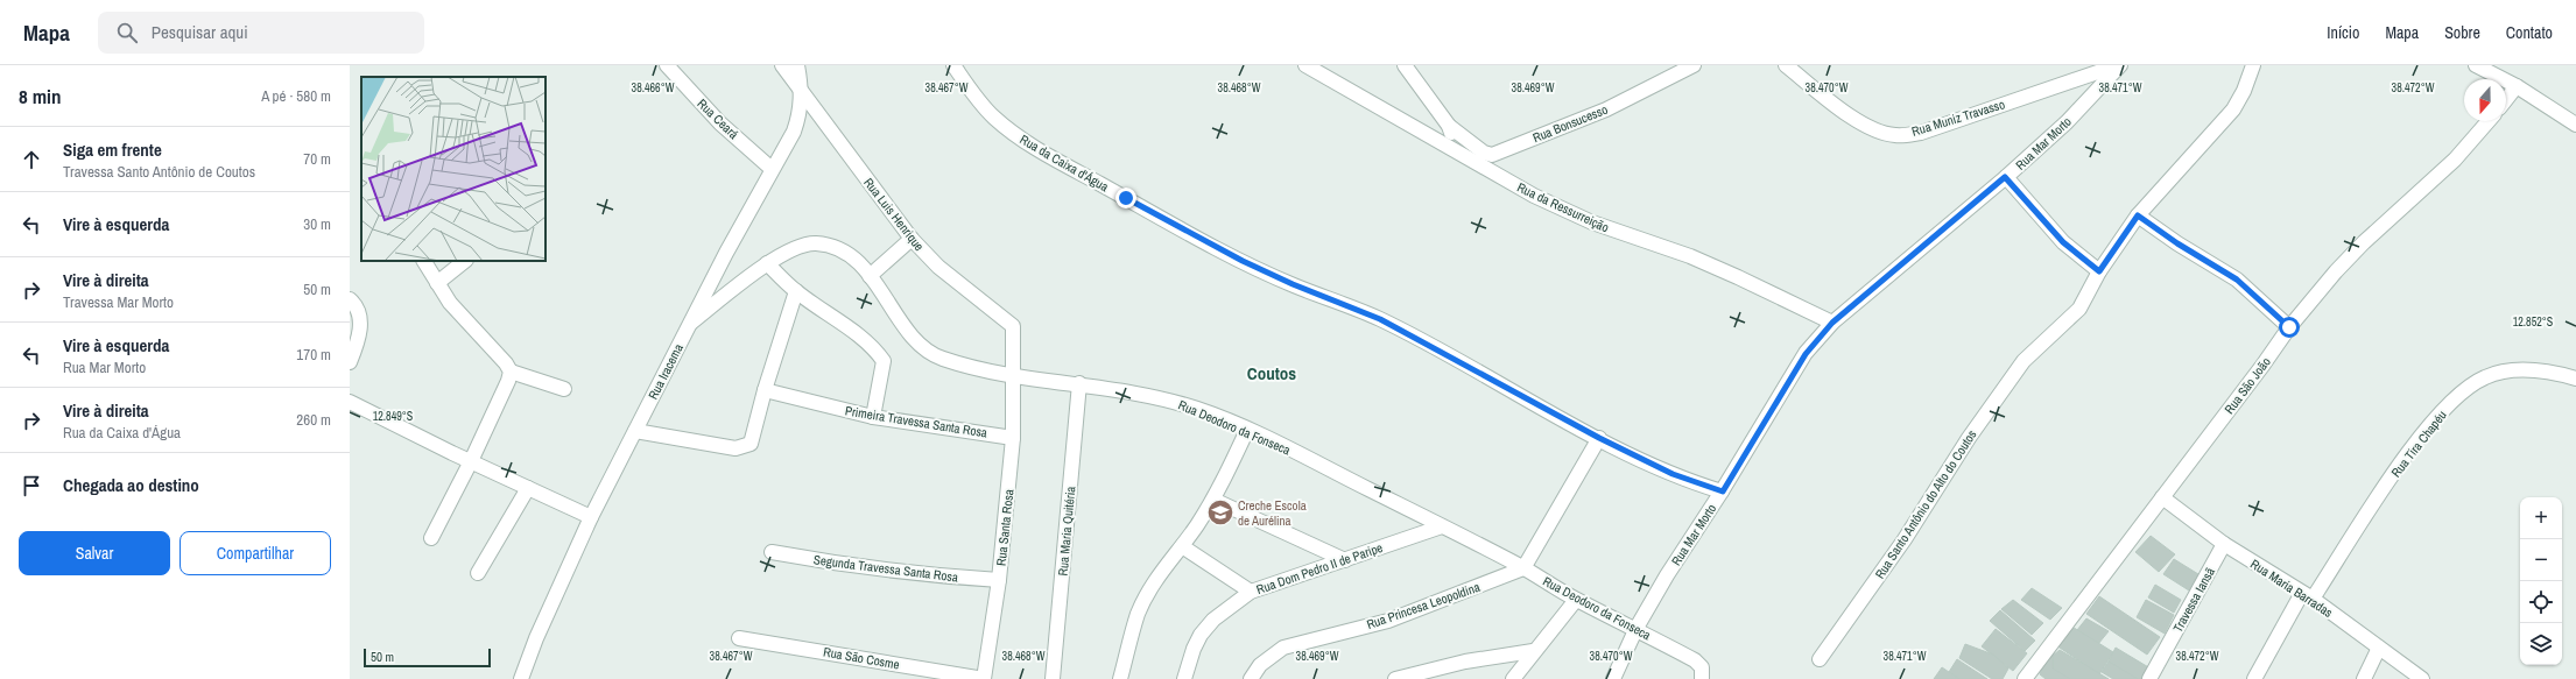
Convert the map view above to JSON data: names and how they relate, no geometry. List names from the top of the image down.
{
  "streets": {
    "street": [
      "Rua Muniz Travasso",
      "Rua Ceará",
      "Rua Bonsucesso",
      "Rua Mar Morto",
      "Rua da Caixa d'Água",
      "Rua da Ressurreição",
      "Rua Luis Henrique",
      "Rua Iracema",
      "Rua São João",
      "Primeira Travessa Santa Rosa",
      "Rua Deodoro da Fonseca",
      "Rua Tira Chapéu",
      "Rua Santo Antônio do Alto do Coutos",
      "Rua Santa Rosa",
      "Rua Maria Quitéria",
      "Segunda Travessa Santa Rosa",
      "Rua Dom Pedro II de Paripe",
      "Rua Maria Barradas",
      "Travessa Iansã",
      "Rua Princesa Leopoldina",
      "Rua São Cosme"
    ]
  },
  "crossings": [
    ["Rua Muniz Travasso", "Rua Mar Morto"],
    ["Rua Ceará", "Rua Iracema"],
    ["Rua Mar Morto", "Rua da Caixa d'Água"],
    ["Rua Mar Morto", "Rua da Ressurreição"],
    ["Rua Mar Morto", "Rua Deodoro da Fonseca"],
    ["Rua Luis Henrique", "Rua Iracema"],
    ["Rua Luis Henrique", "Rua Deodoro da Fonseca"],
    ["Rua Luis Henrique", "Rua Santa Rosa"],
    ["Rua Iracema", "Rua Deodoro da Fonseca"],
    ["Rua São João", "Rua Maria Barradas"],
    ["Primeira Travessa Santa Rosa", "Rua Santa Rosa"],
    ["Rua Deodoro da Fonseca", "Rua Santa Rosa"],
    ["Rua Deodoro da Fonseca", "Rua Maria Quitéria"],
    ["Rua Deodoro da Fonseca", "Rua Dom Pedro II de Paripe"],
    ["Rua Deodoro da Fonseca", "Rua Princesa Leopoldina"],
    ["Rua Tira Chapéu", "Rua Maria Barradas"],
    ["Rua Santa Rosa", "Segunda Travessa Santa Rosa"],
    ["Rua Santa Rosa", "Rua São Cosme"],
    ["Rua Maria Barradas", "Travessa Iansã"]
  ],
  "districts": ["Coutos"],
  "places": {
    "school or university": ["Creche Escola de Aurélina"]
  },
  "scale_bar": "50 m",
  "north": "bottom",
  "page": {
    "header": "Mapa",
    "search": "Pesquisar aqui",
    "nav": [
      "Início",
      "Mapa",
      "Sobre",
      "Contato"
    ],
    "heading": ["8 min", "A pé · 580 m"],
    "list": [
      ["Siga em frente", "Travessa Santo Antônio de Coutos", "70 m"],
      ["Vire à esquerda", "30 m"],
      ["Vire à direita", "Travessa Mar Morto", "50 m"],
      ["Vire à esquerda", "Rua Mar Morto", "170 m"],
      ["Vire à direita", "Rua da Caixa d'Água", "260 m"],
      "Chegada ao destino"
    ],
    "map_buttons": ["+", "−"],
    "buttons": ["Salvar", "Compartilhar"],
    "scale": "50 m"
  },
  "coordinates": [
    "38.466°W",
    "38.467°W",
    "38.468°W",
    "38.469°W",
    "38.470°W",
    "38.471°W",
    "38.472°W",
    "12.852°S",
    "12.849°S"
  ]
}
